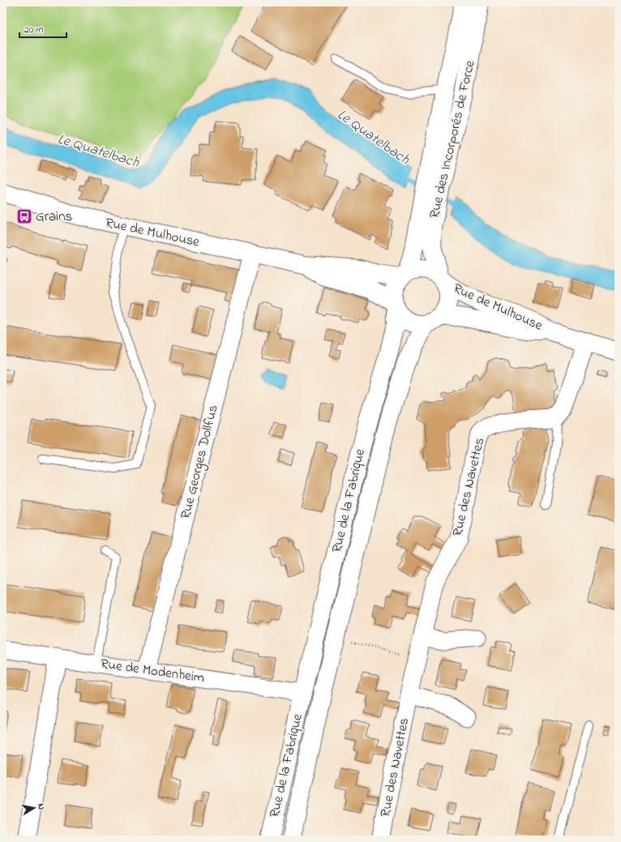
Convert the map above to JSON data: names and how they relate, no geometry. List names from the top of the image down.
{
  "streets": {
    "main road": ["Rue des Incorporés de Force", "Rue de Mulhouse", "Rue de la Fabrique"],
    "street": ["Rue Georges Dollfus", "Rue des Navettes", "Rue de Modenheim"]
  },
  "crossings": [
    ["Rue des Incorporés de Force", "Rue de Mulhouse"],
    ["Rue des Incorporés de Force", "Rue de la Fabrique"],
    ["Rue de Mulhouse", "Rue Georges Dollfus"],
    ["Rue de Mulhouse", "Rue de la Fabrique"],
    ["Rue Georges Dollfus", "Rue de Modenheim"],
    ["Rue de la Fabrique", "Rue de Modenheim"]
  ],
  "water": ["Le Quatelbach"],
  "places": {
    "bus stop": ["Grains"]
  },
  "scale_bar": "20 m",
  "north": "right"
}
